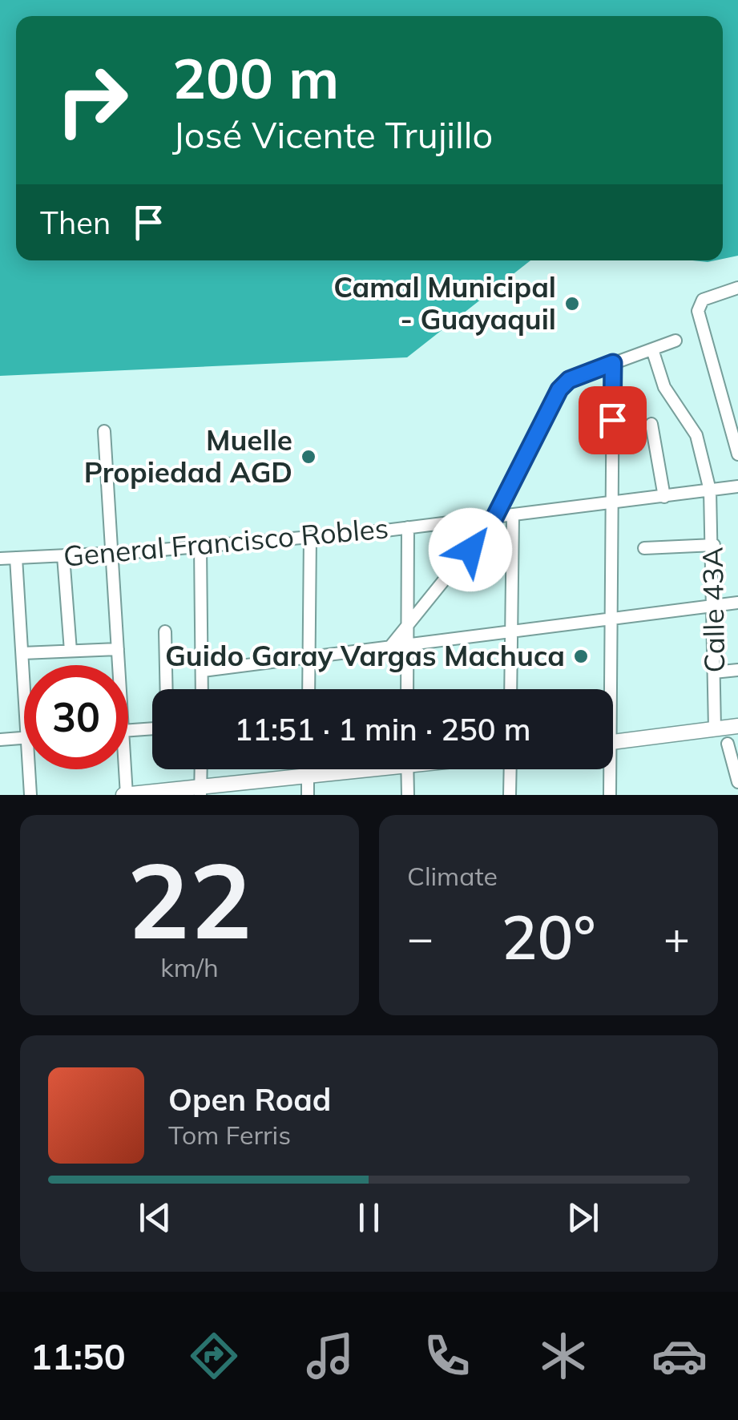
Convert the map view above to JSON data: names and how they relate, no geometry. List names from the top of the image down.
{
  "streets": {
    "street": ["General Francisco Robles", "Calle 43A"]
  },
  "crossings": [
    ["General Francisco Robles", "Calle 43A"]
  ],
  "places": ["Camal Municipal - Guayaquil", "Muelle Propiedad AGD", "Guido Garay Vargas Machuca"],
  "page": {
    "turn": ["200 m", "José Vicente Trujillo"],
    "then": "Then",
    "limit": "30",
    "trip": "11:51 · 1 min · 250 m",
    "tile": [
      ["22", "km/h"],
      "Climate"
    ],
    "heat": ["−", "20°", "+"],
    "song": ["Open Road", "Tom Ferris"],
    "tabs": "11:50"
  }
}
